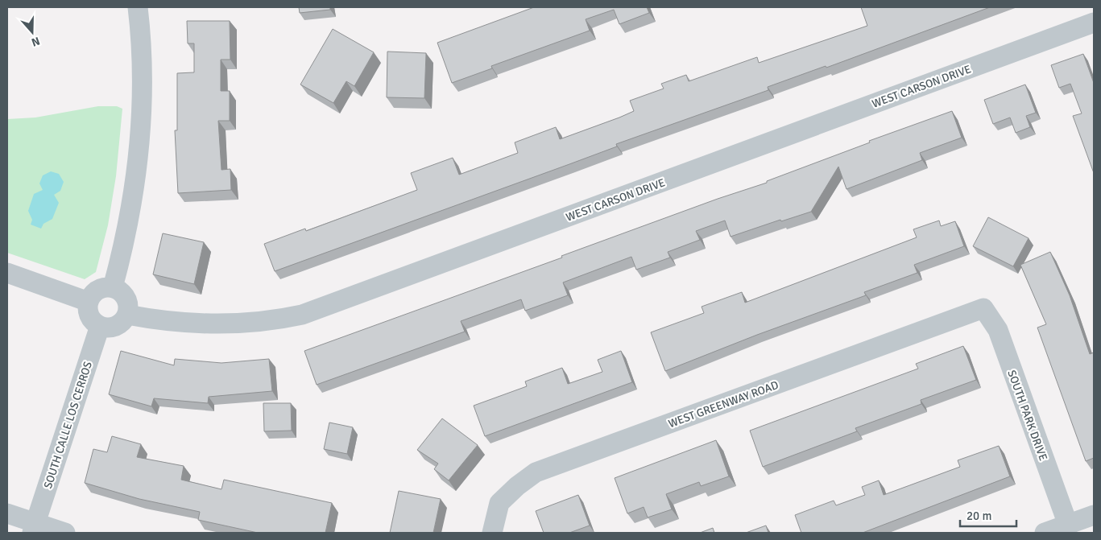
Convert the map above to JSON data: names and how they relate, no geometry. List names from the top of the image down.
{
  "streets": {
    "street": [
      "WEST CARSON DRIVE",
      "WEST GREENWAY ROAD",
      "SOUTH PARK DRIVE",
      "SOUTH CALLE LOS CERROS"
    ]
  },
  "crossings": [
    ["WEST CARSON DRIVE", "SOUTH CALLE LOS CERROS"],
    ["WEST GREENWAY ROAD", "SOUTH PARK DRIVE"]
  ],
  "scale_bar": "20 m",
  "north": "bottom"
}
